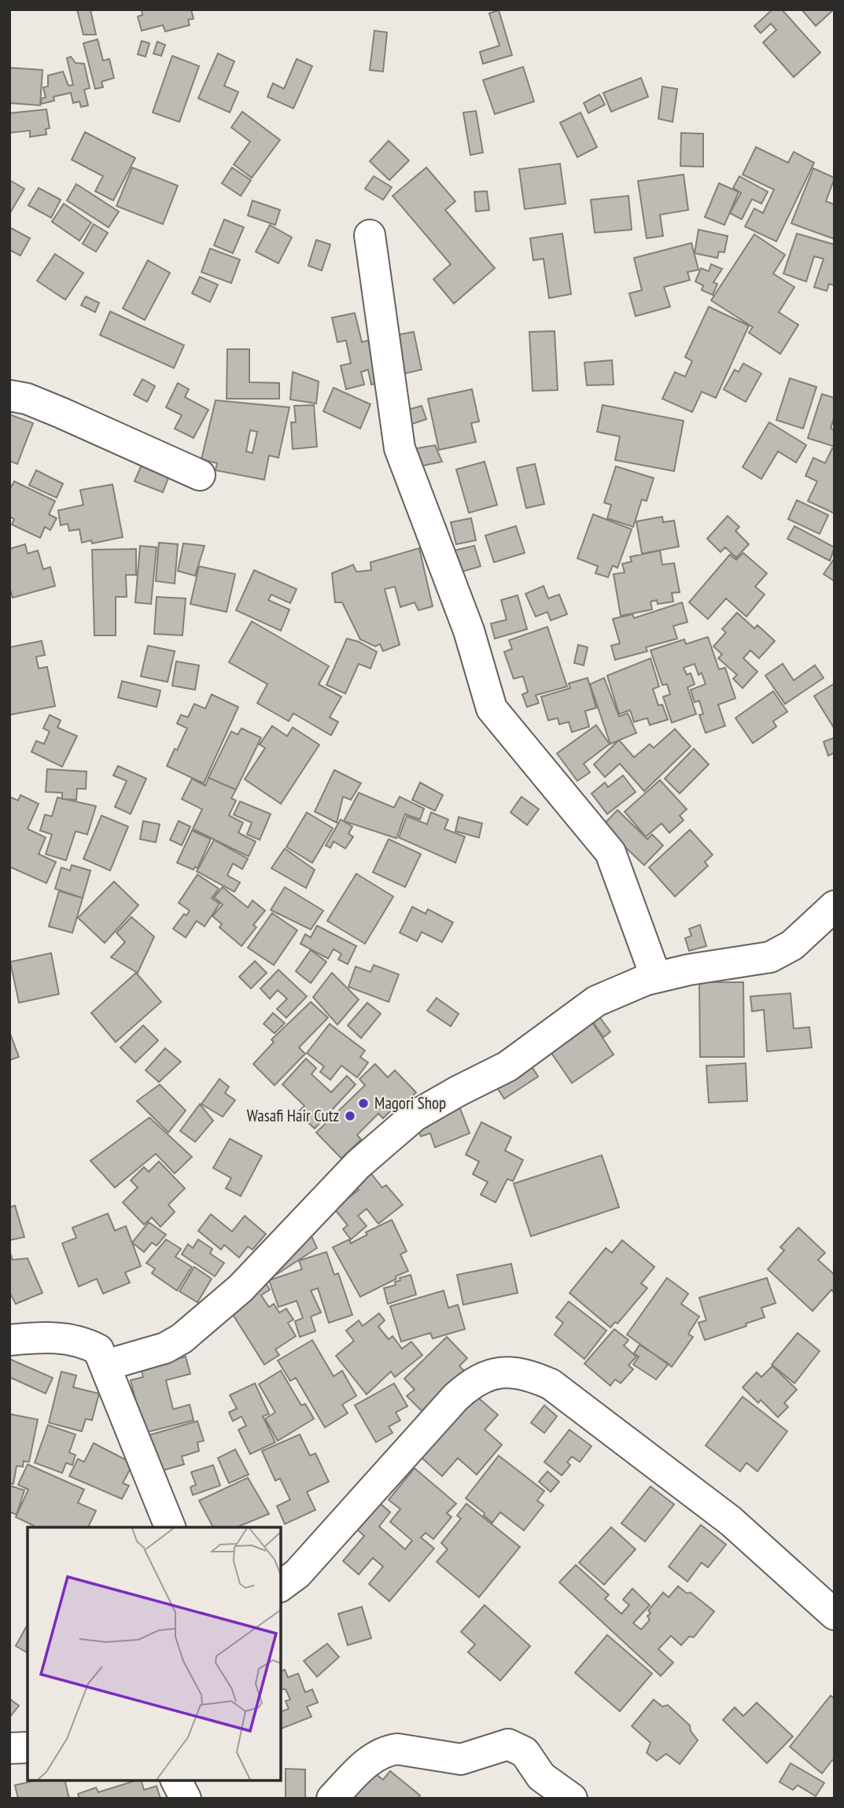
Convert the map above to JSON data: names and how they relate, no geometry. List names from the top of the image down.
{
  "places": ["Magori Shop", "Wasafi Hair Cutz"]
}
